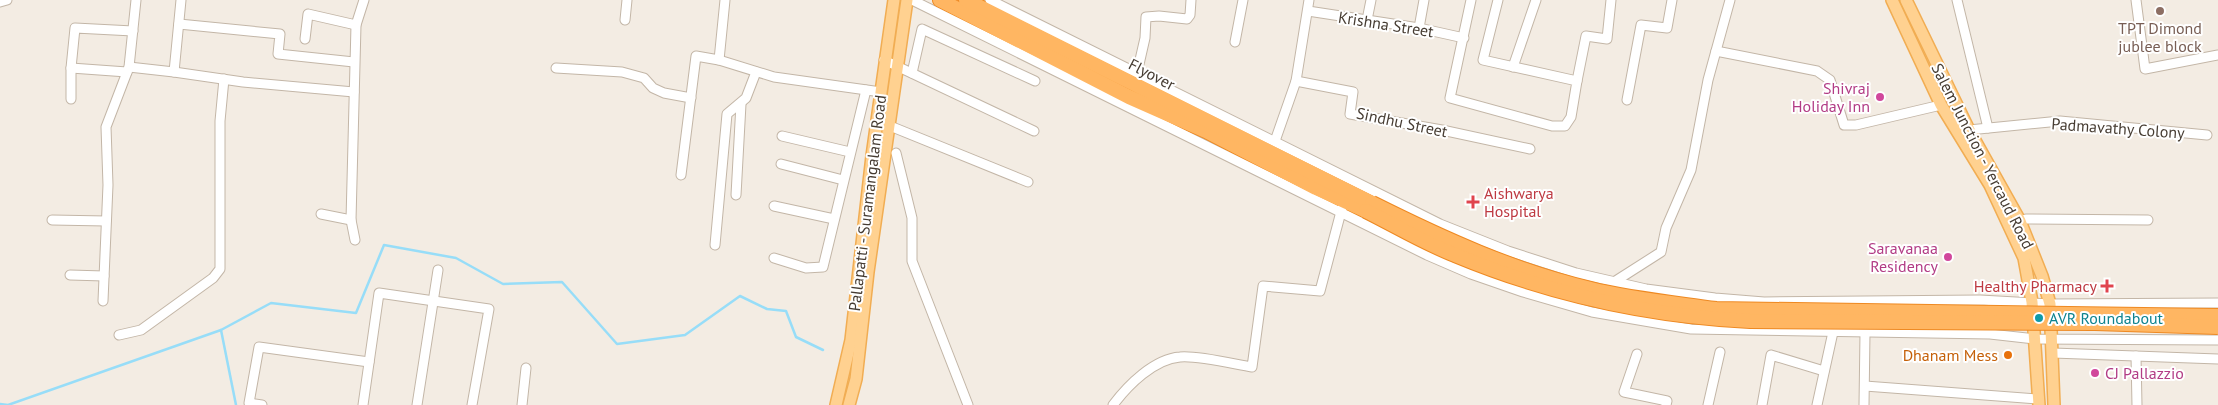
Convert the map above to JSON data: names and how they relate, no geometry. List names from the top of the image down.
{
  "streets": {
    "highway": ["Flyover"],
    "main road": ["Salem Junction - Yercaud Road", "Pallapatti - Suramangalam Road"],
    "street": ["Krishna Street", "Sindhu Street", "Padmavathy Colony"]
  },
  "crossings": [
    ["Padmavathy Colony", "Salem Junction - Yercaud Road"]
  ],
  "places": {
    "other": [
      "TPT Dimond jublee block",
      "Shivraj Holiday Inn",
      "Saravanaa Residency",
      "AVR Roundabout",
      "Dhanam Mess",
      "CJ Pallazzio"
    ],
    "health": ["Aishwarya Hospital", "Healthy Pharmacy"]
  }
}
